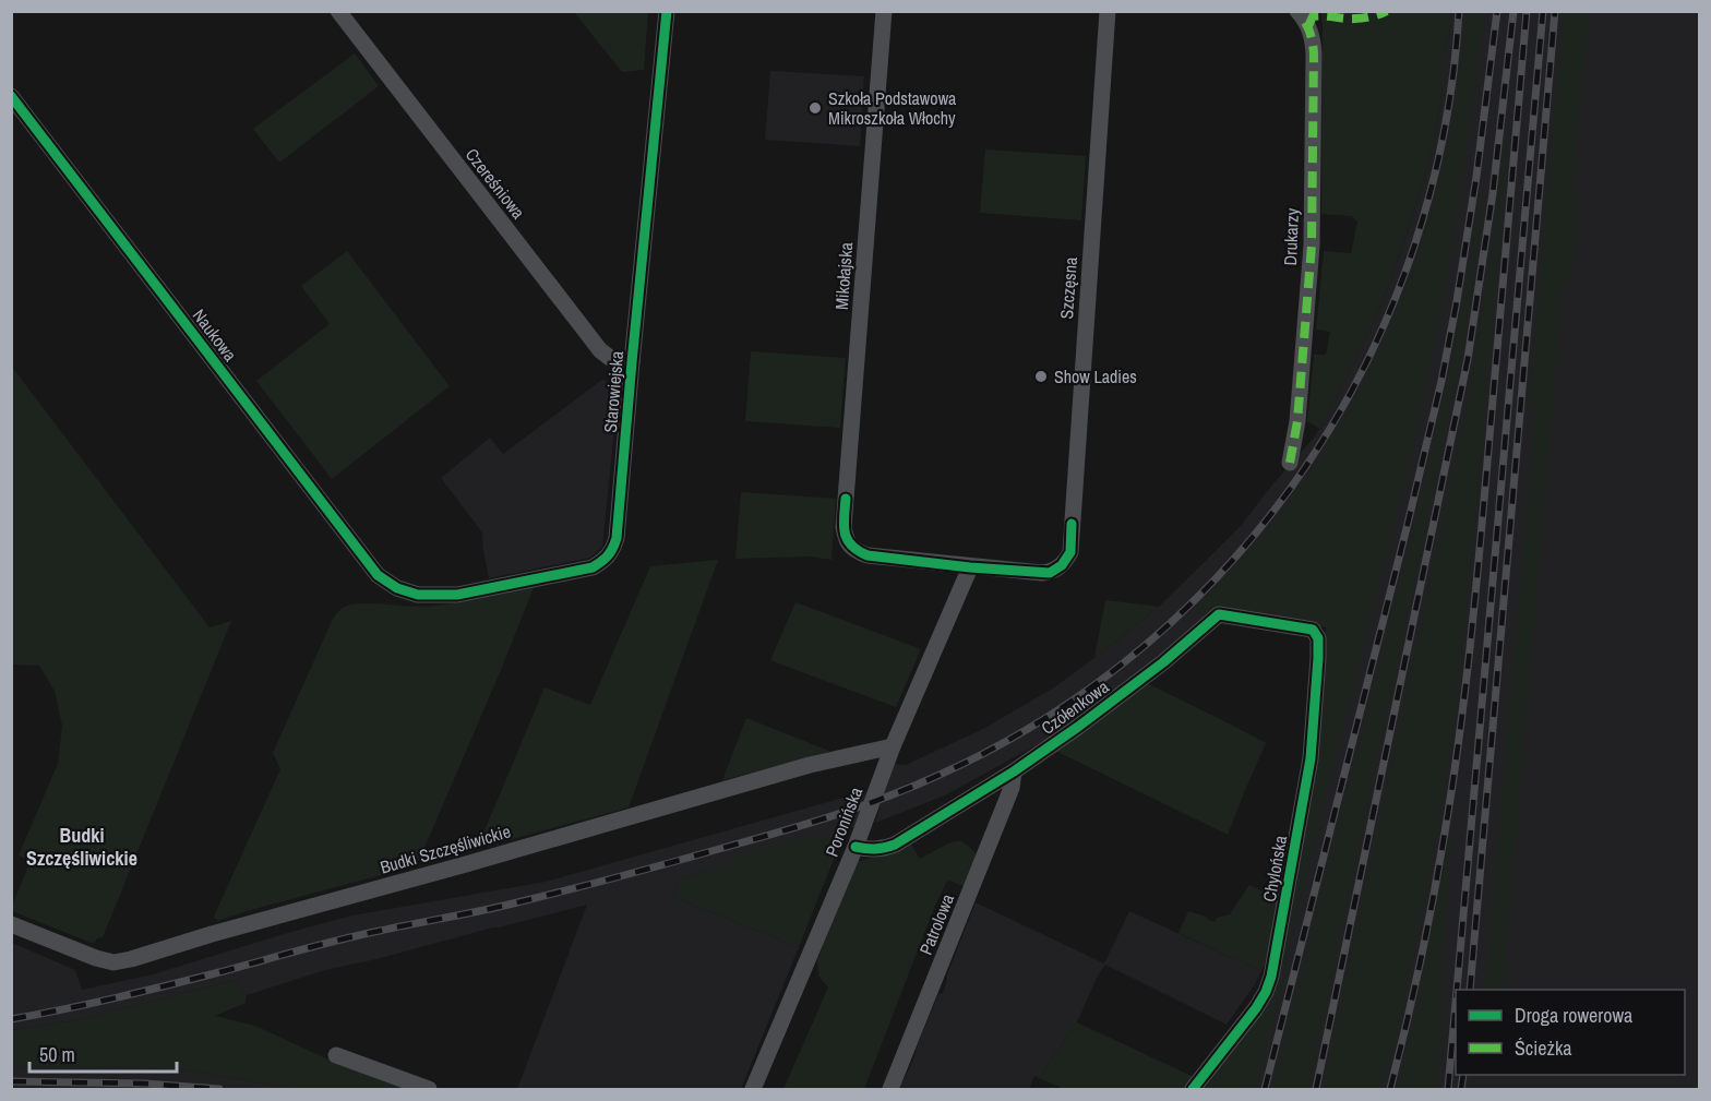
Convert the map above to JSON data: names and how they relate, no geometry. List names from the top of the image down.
{
  "streets": {
    "street": [
      "Czereśniowa",
      "Drukarzy",
      "Mikołajska",
      "Szczęsna",
      "Naukowa",
      "Starowiejska",
      "Czółenkowa",
      "Poronińska",
      "Budki Szczęśliwickie",
      "Chylońska",
      "Patrolowa"
    ]
  },
  "crossings": [
    ["Czereśniowa", "Starowiejska"],
    ["Mikołajska", "Szczęsna"],
    ["Mikołajska", "Poronińska"],
    ["Szczęsna", "Poronińska"],
    ["Naukowa", "Starowiejska"],
    ["Czółenkowa", "Poronińska"],
    ["Czółenkowa", "Chylońska"],
    ["Czółenkowa", "Patrolowa"],
    ["Poronińska", "Budki Szczęśliwickie"]
  ],
  "districts": ["Budki Szczęśliwickie"],
  "places": ["Szkoła Podstawowa Mikroszkoła Włochy", "Show Ladies"],
  "legend": ["Droga rowerowa", "Ścieżka"],
  "scale_bar": "50 m"
}
